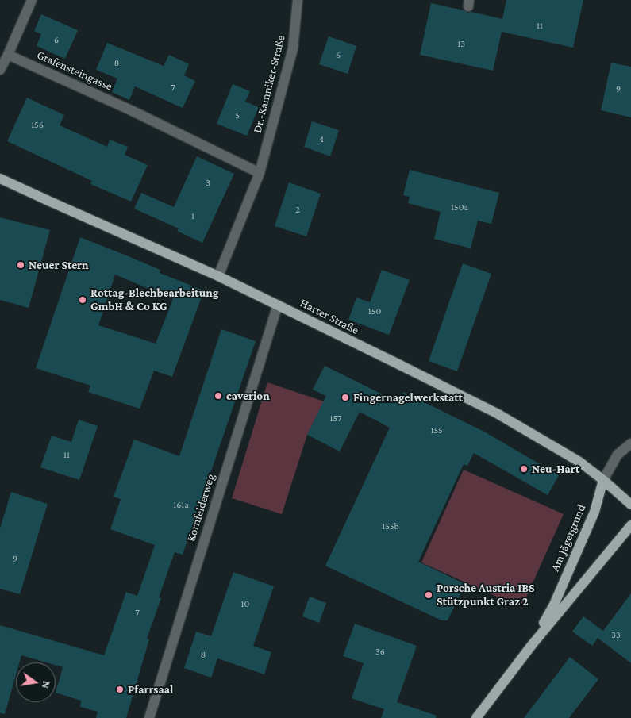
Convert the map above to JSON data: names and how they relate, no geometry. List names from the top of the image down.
{
  "streets": {
    "main road": ["Harter Straße", "Am Jägergrund"],
    "street": ["Grafensteingasse", "Dr.-Kamniker-Straße", "Kornfelderweg"]
  },
  "crossings": [
    ["Grafensteingasse", "Dr.-Kamniker-Straße"],
    ["Dr.-Kamniker-Straße", "Harter Straße"],
    ["Harter Straße", "Kornfelderweg"],
    ["Harter Straße", "Am Jägergrund"]
  ],
  "places": [
    "Neuer Stern",
    "Rottag-Blechbearbeitung GmbH & Co KG",
    "caverion",
    "Fingernagelwerkstatt",
    "Neu-Hart",
    "Porsche Austria IBS Stützpunkt Graz 2",
    "Pfarrsaal"
  ],
  "house_numbers": [
    "11",
    "6",
    "13",
    "6",
    "8",
    "7",
    "9",
    "5",
    "156",
    "4",
    "3",
    "150a",
    "2",
    "1",
    "150",
    "157",
    "155",
    "11",
    "161a",
    "155b",
    "9",
    "10",
    "7",
    "33",
    "36",
    "8"
  ],
  "north": "right"
}
